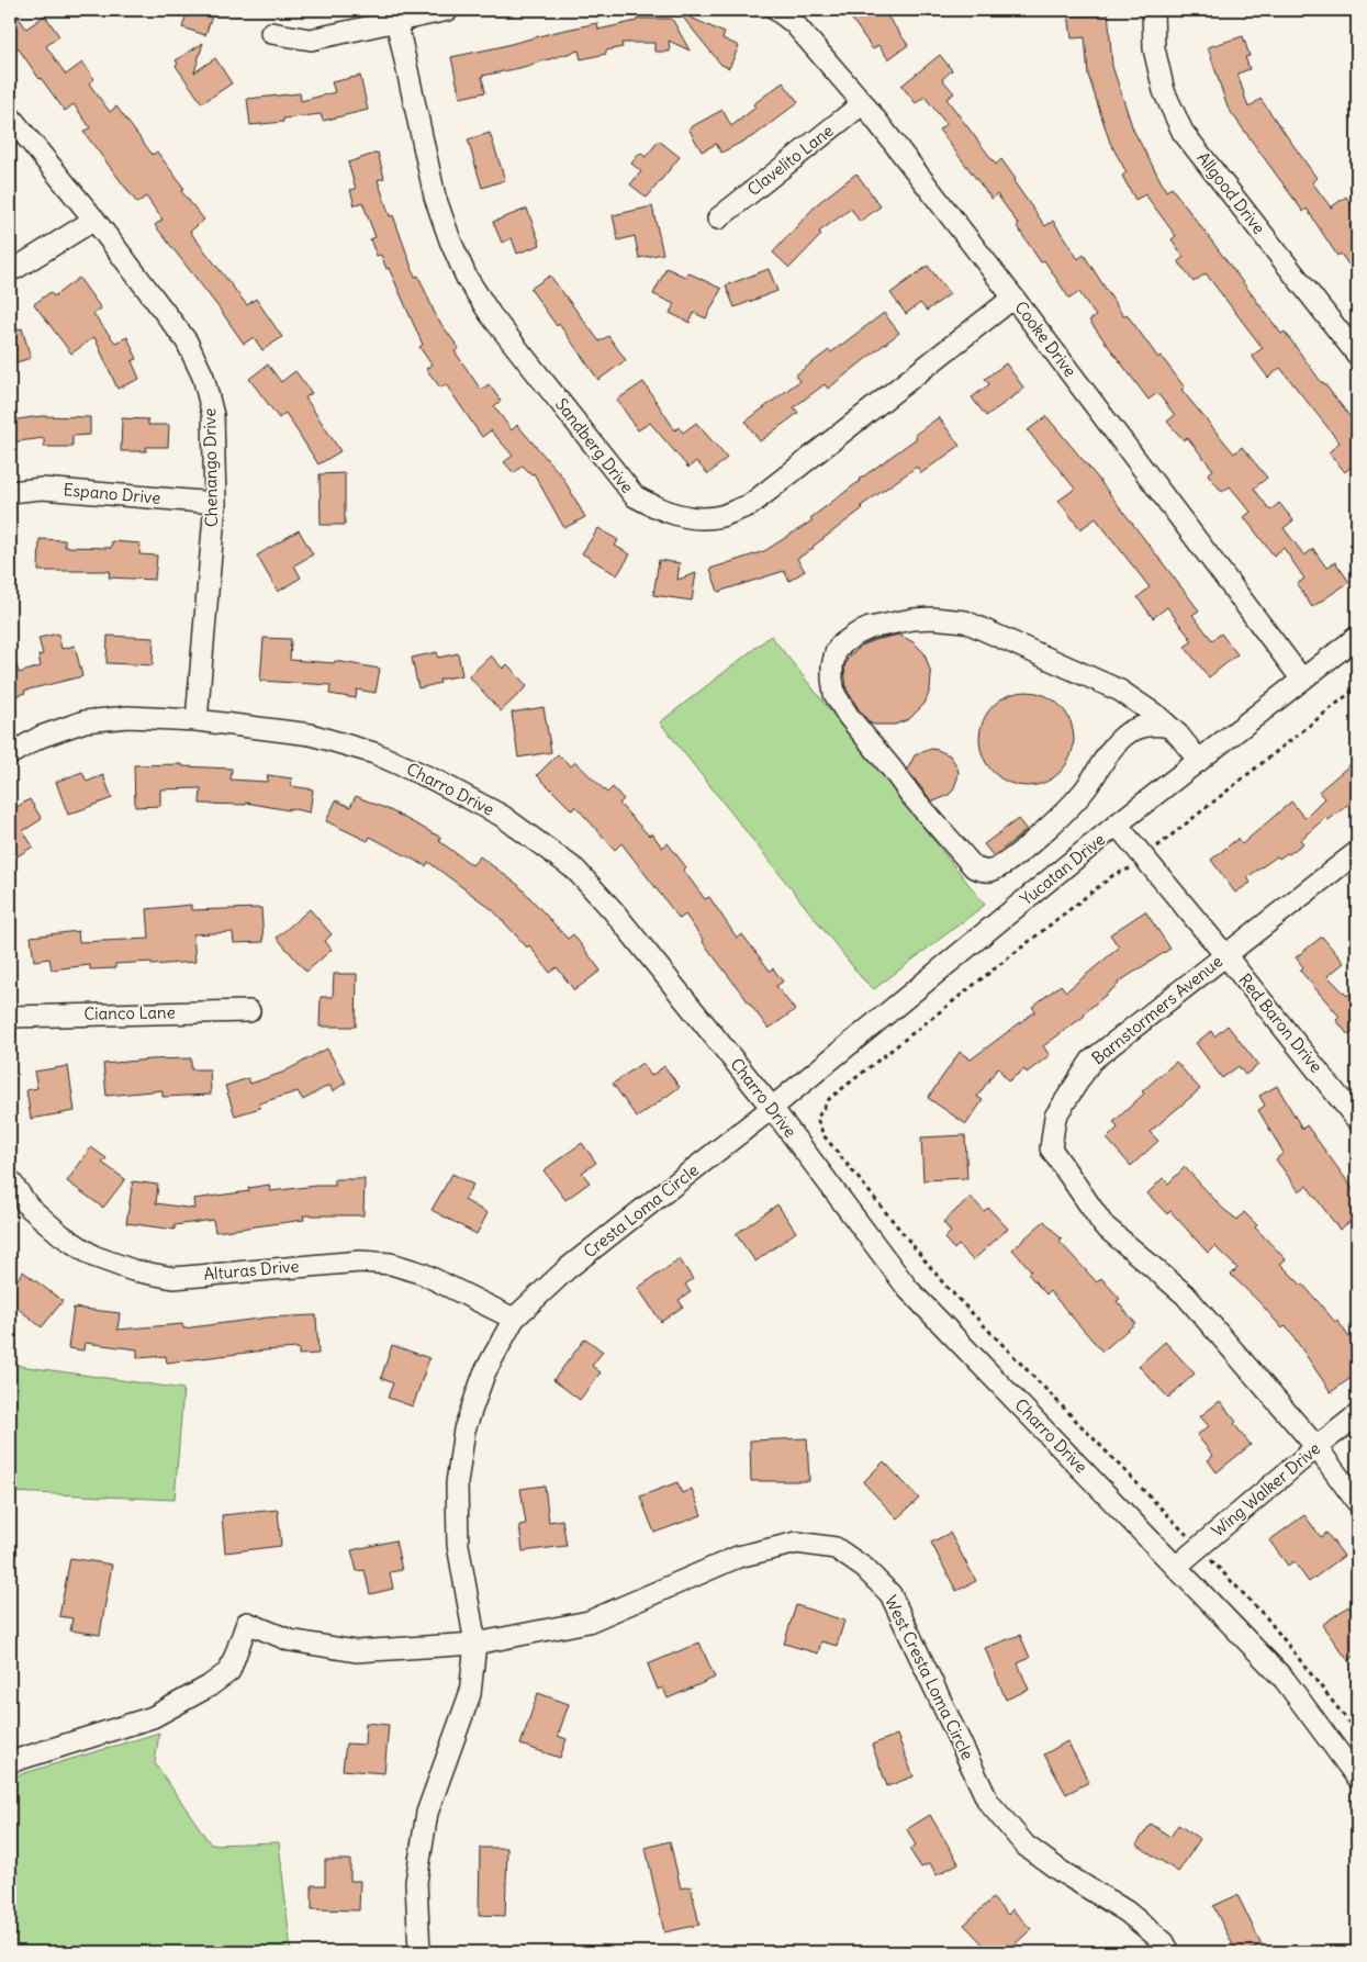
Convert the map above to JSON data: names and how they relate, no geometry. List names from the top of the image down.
{
  "streets": {
    "street": [
      "Clavelito Lane",
      "Allgood Drive",
      "Cooke Drive",
      "Sandberg Drive",
      "Chenango Drive",
      "Espano Drive",
      "Charro Drive",
      "Yucatan Drive",
      "Barnstormers Avenue",
      "Cianco Lane",
      "Red Baron Drive",
      "Cresta Loma Circle",
      "Alturas Drive",
      "Wing Walker Drive",
      "West Cresta Loma Circle"
    ]
  },
  "crossings": [
    ["Clavelito Lane", "Cooke Drive"],
    ["Cooke Drive", "Sandberg Drive"],
    ["Cooke Drive", "Yucatan Drive"],
    ["Chenango Drive", "Espano Drive"],
    ["Chenango Drive", "Charro Drive"],
    ["Charro Drive", "Yucatan Drive"],
    ["Charro Drive", "Cresta Loma Circle"],
    ["Charro Drive", "Wing Walker Drive"],
    ["Yucatan Drive", "Red Baron Drive"],
    ["Yucatan Drive", "Cresta Loma Circle"],
    ["Barnstormers Avenue", "Red Baron Drive"],
    ["Barnstormers Avenue", "Wing Walker Drive"],
    ["Cresta Loma Circle", "Alturas Drive"],
    ["Cresta Loma Circle", "West Cresta Loma Circle"]
  ]
}
